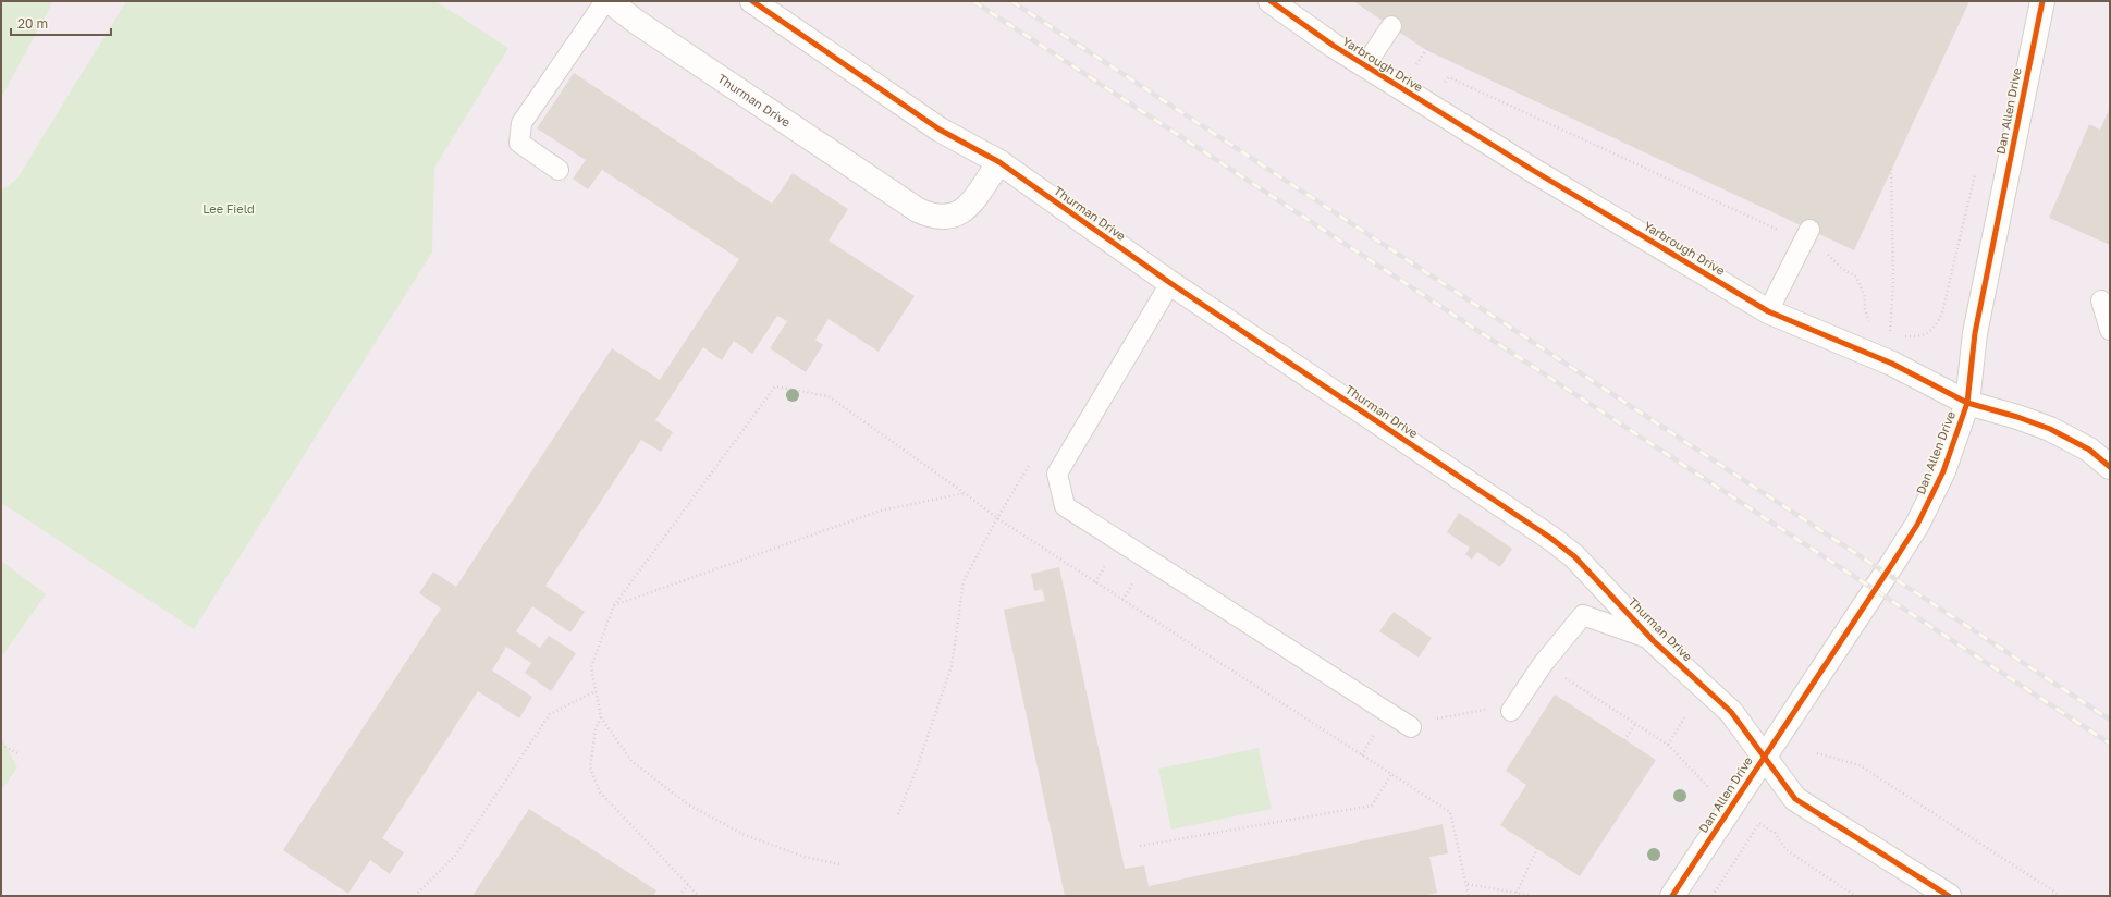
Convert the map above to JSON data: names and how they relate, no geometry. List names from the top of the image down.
{
  "streets": {
    "street": ["Yarbrough Drive", "Thurman Drive", "Dan Allen Drive"]
  },
  "crossings": [
    ["Yarbrough Drive", "Dan Allen Drive"],
    ["Thurman Drive", "Dan Allen Drive"]
  ],
  "parks": ["Lee Field"],
  "scale_bar": "20 m"
}
